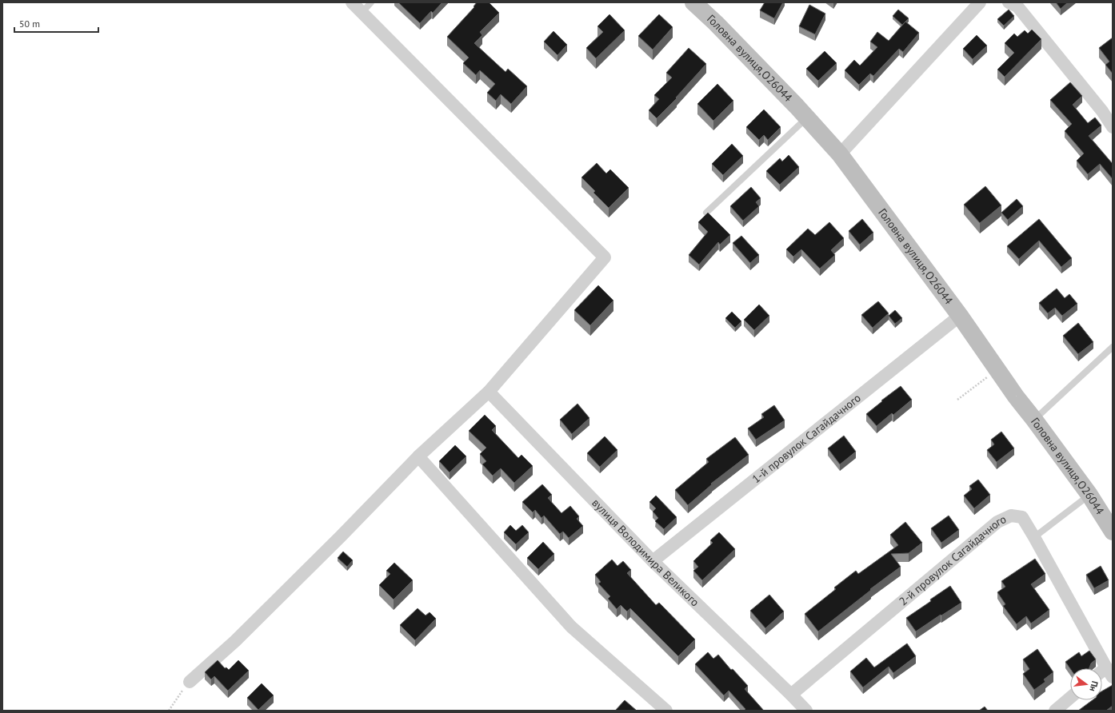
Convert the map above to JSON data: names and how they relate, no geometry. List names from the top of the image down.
{
  "streets": {
    "main road": ["Головна вулиця,О26044"],
    "street": ["1-й провулок Сагайдачного", "вулиця Володимира Великого", "2-й провулок Сагайдачного"]
  },
  "crossings": [
    ["Головна вулиця,О26044", "1-й провулок Сагайдачного"],
    ["1-й провулок Сагайдачного", "вулиця Володимира Великого"],
    ["вулиця Володимира Великого", "2-й провулок Сагайдачного"]
  ],
  "scale_bar": "50 m",
  "north": "right"
}
